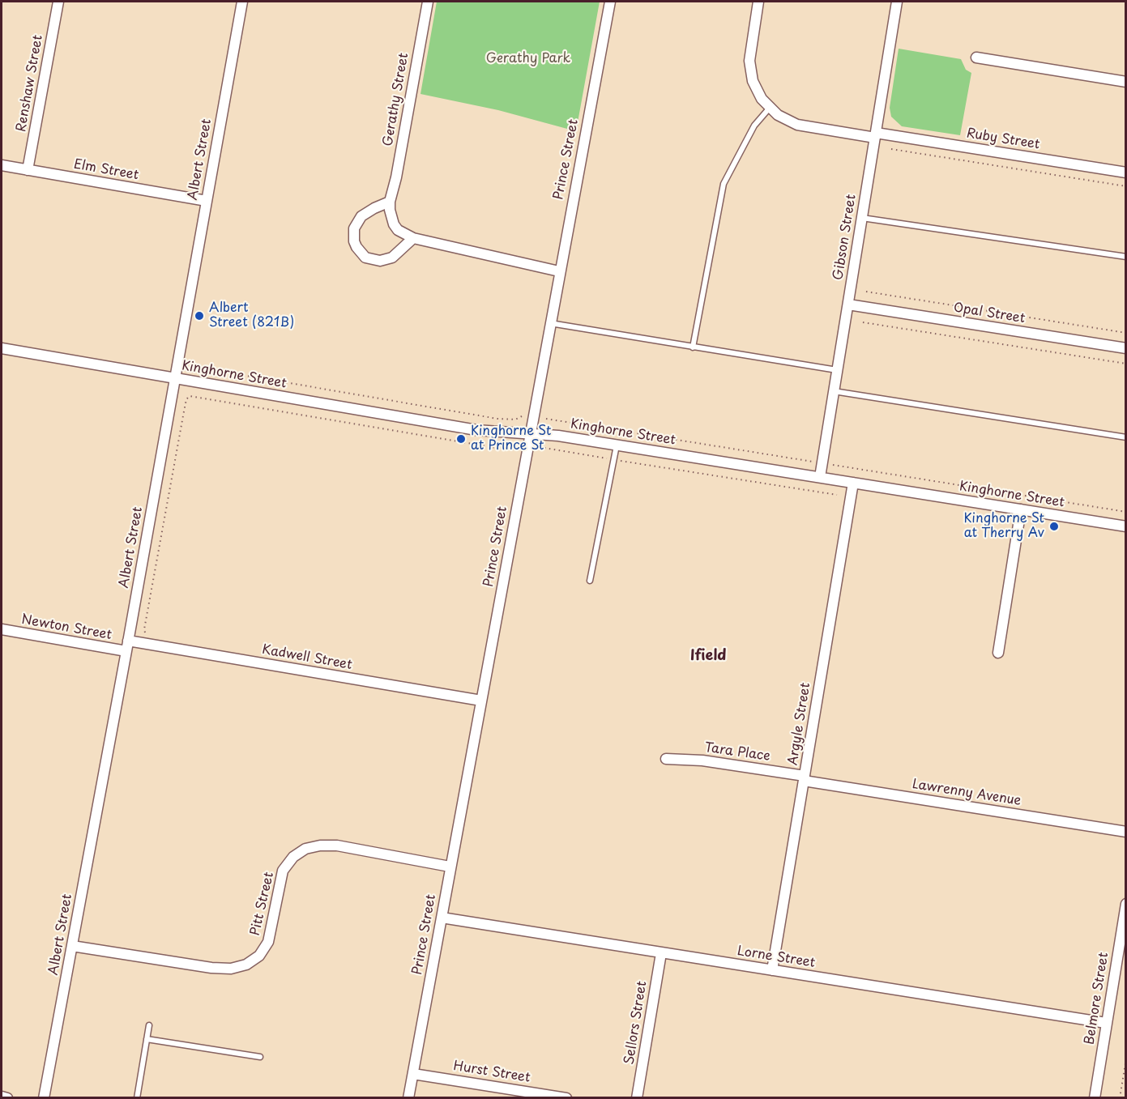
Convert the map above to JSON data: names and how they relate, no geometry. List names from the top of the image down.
{
  "streets": {
    "street": [
      "Renshaw Street",
      "Gerathy Street",
      "Ruby Street",
      "Albert Street",
      "Prince Street",
      "Elm Street",
      "Gibson Street",
      "Opal Street",
      "Kinghorne Street",
      "Newton Street",
      "Kadwell Street",
      "Argyle Street",
      "Tara Place",
      "Lawrenny Avenue",
      "Pitt Street",
      "Lorne Street",
      "Belmore Street",
      "Sellors Street",
      "Hurst Street"
    ]
  },
  "crossings": [
    ["Renshaw Street", "Elm Street"],
    ["Gerathy Street", "Prince Street"],
    ["Ruby Street", "Gibson Street"],
    ["Albert Street", "Elm Street"],
    ["Albert Street", "Kinghorne Street"],
    ["Albert Street", "Newton Street"],
    ["Albert Street", "Kadwell Street"],
    ["Albert Street", "Pitt Street"],
    ["Prince Street", "Kinghorne Street"],
    ["Prince Street", "Kadwell Street"],
    ["Prince Street", "Pitt Street"],
    ["Prince Street", "Lorne Street"],
    ["Prince Street", "Hurst Street"],
    ["Gibson Street", "Opal Street"],
    ["Gibson Street", "Kinghorne Street"],
    ["Kinghorne Street", "Argyle Street"],
    ["Argyle Street", "Tara Place"],
    ["Argyle Street", "Lawrenny Avenue"],
    ["Argyle Street", "Lorne Street"],
    ["Tara Place", "Lawrenny Avenue"],
    ["Lorne Street", "Belmore Street"],
    ["Lorne Street", "Sellors Street"]
  ],
  "districts": ["Ifield"],
  "parks": ["Gerathy Park"],
  "places": ["Albert Street (821B)", "Kinghorne St at Prince St", "Kinghorne St at Therry Av"]
}
